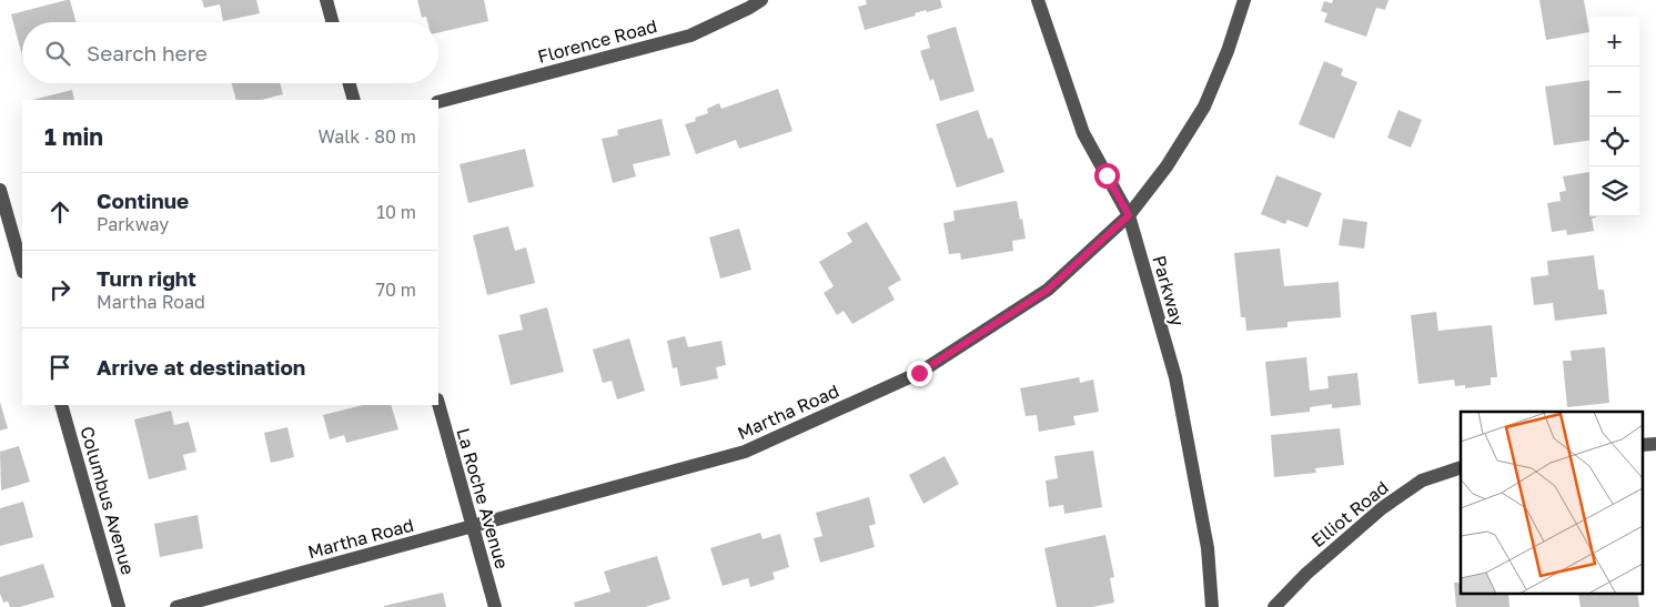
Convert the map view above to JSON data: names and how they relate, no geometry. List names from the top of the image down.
{
  "streets": {
    "street": [
      "Florence Road",
      "Parkway",
      "Martha Road",
      "La Roche Avenue",
      "Columbus Avenue",
      "Elliot Road"
    ]
  },
  "crossings": [
    ["Parkway", "Martha Road"],
    ["Martha Road", "La Roche Avenue"]
  ],
  "page": {
    "map_buttons": ["+", "−"],
    "search": "Search here",
    "heading": ["1 min", "Walk · 80 m"],
    "list": [
      ["Continue", "Parkway", "10 m"],
      ["Turn right", "Martha Road", "70 m"],
      "Arrive at destination"
    ]
  }
}
